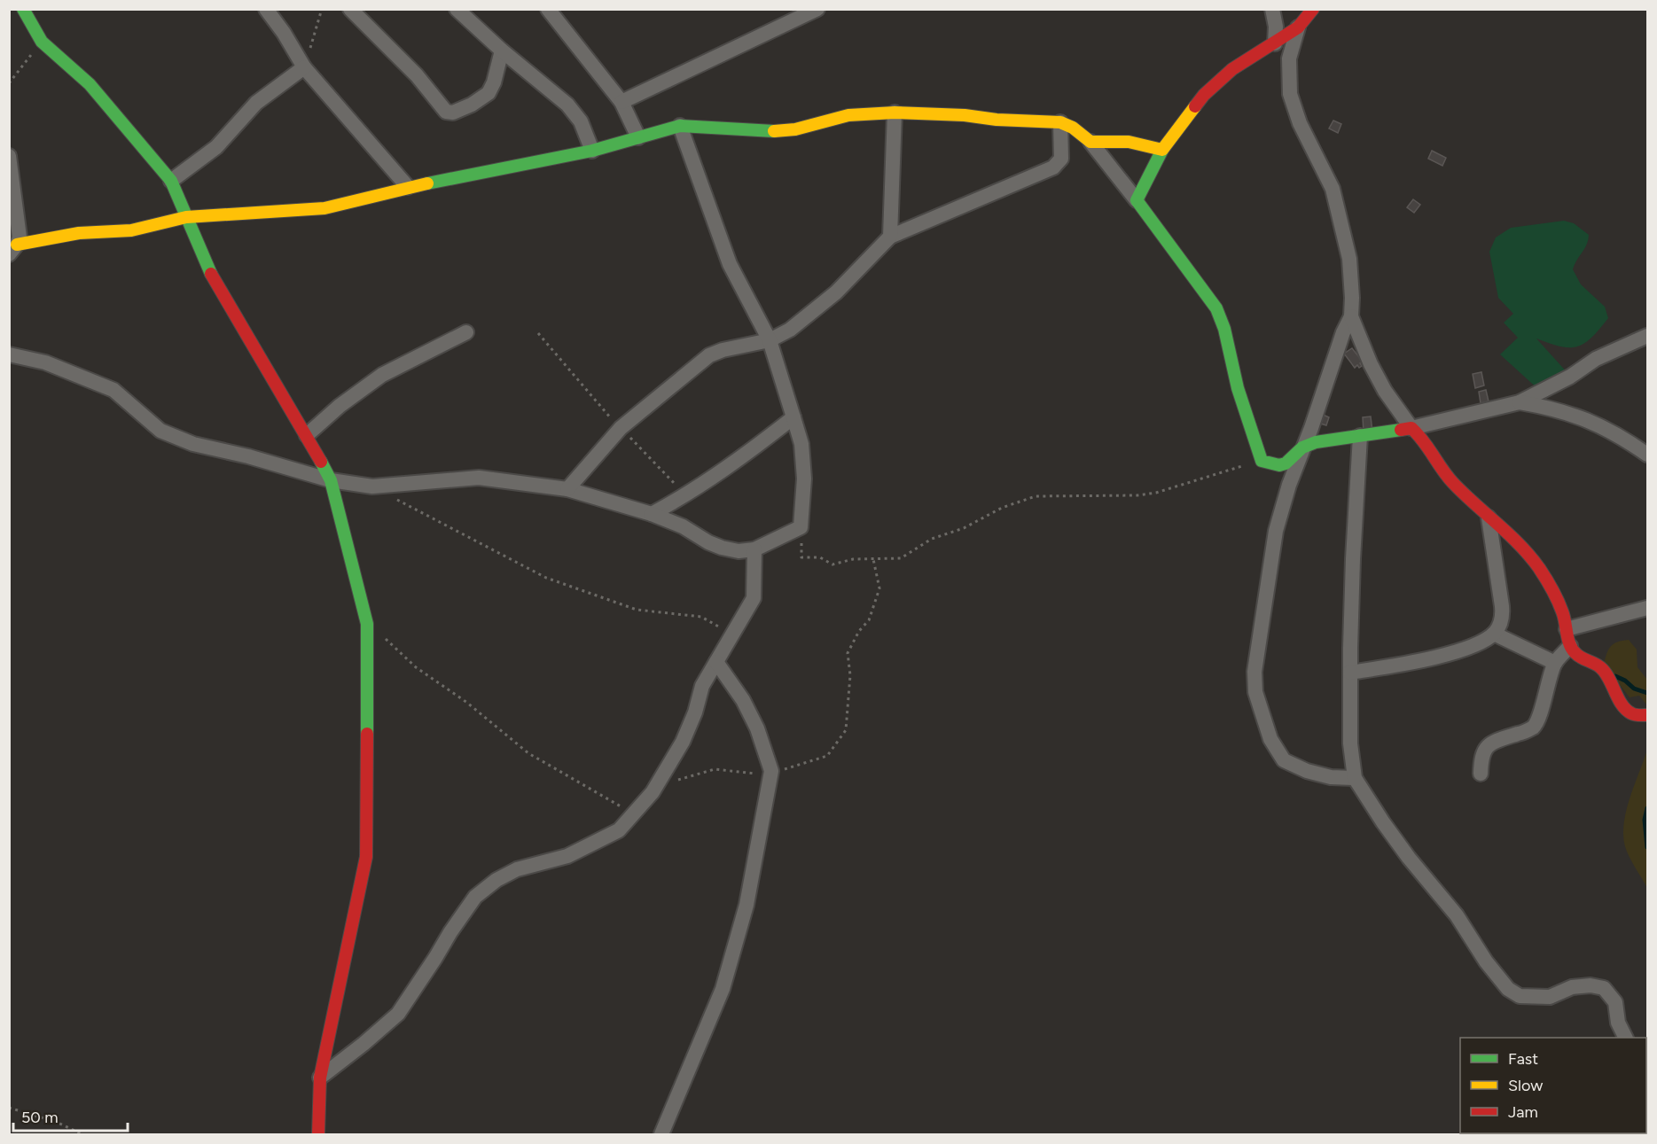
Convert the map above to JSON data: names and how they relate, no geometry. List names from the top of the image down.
{
  "legend": ["Fast", "Slow", "Jam"],
  "scale_bar": "50 m"
}
